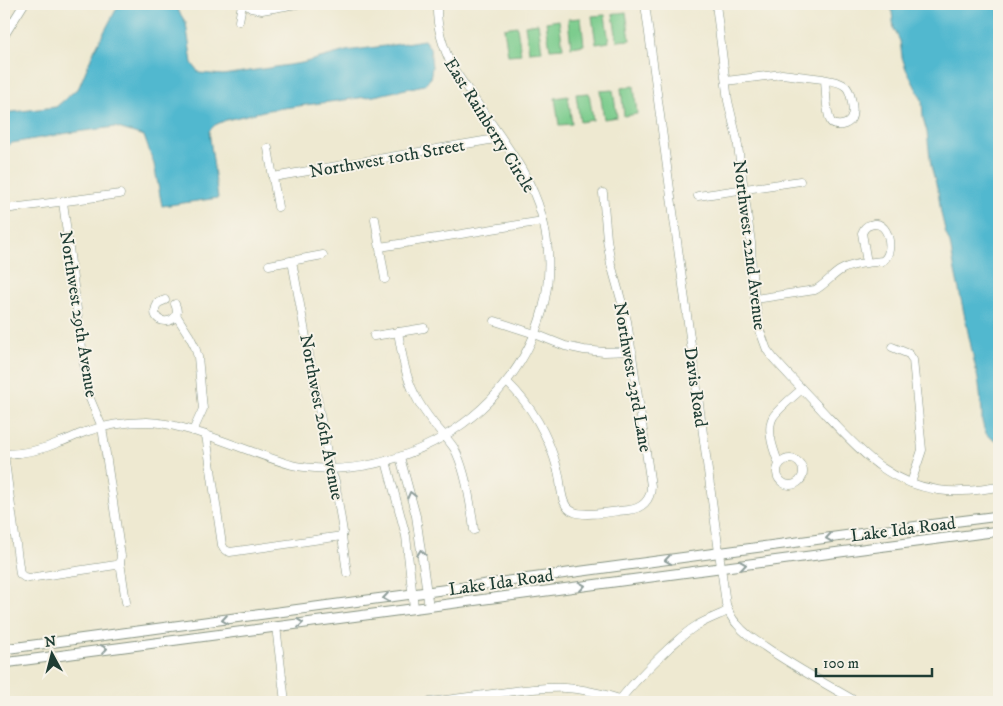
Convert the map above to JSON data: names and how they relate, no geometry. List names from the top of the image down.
{
  "streets": {
    "street": [
      "East Rainberry Circle",
      "Northwest 10th Street",
      "Northwest 22nd Avenue",
      "Northwest 29th Avenue",
      "Northwest 23rd Lane",
      "Davis Road",
      "Northwest 26th Avenue",
      "Lake Ida Road"
    ]
  },
  "crossings": [
    ["East Rainberry Circle", "Northwest 10th Street"],
    ["East Rainberry Circle", "Northwest 29th Avenue"],
    ["East Rainberry Circle", "Northwest 23rd Lane"],
    ["East Rainberry Circle", "Northwest 26th Avenue"],
    ["Davis Road", "Lake Ida Road"]
  ],
  "scale_bar": "100 m",
  "north": "top"
}
